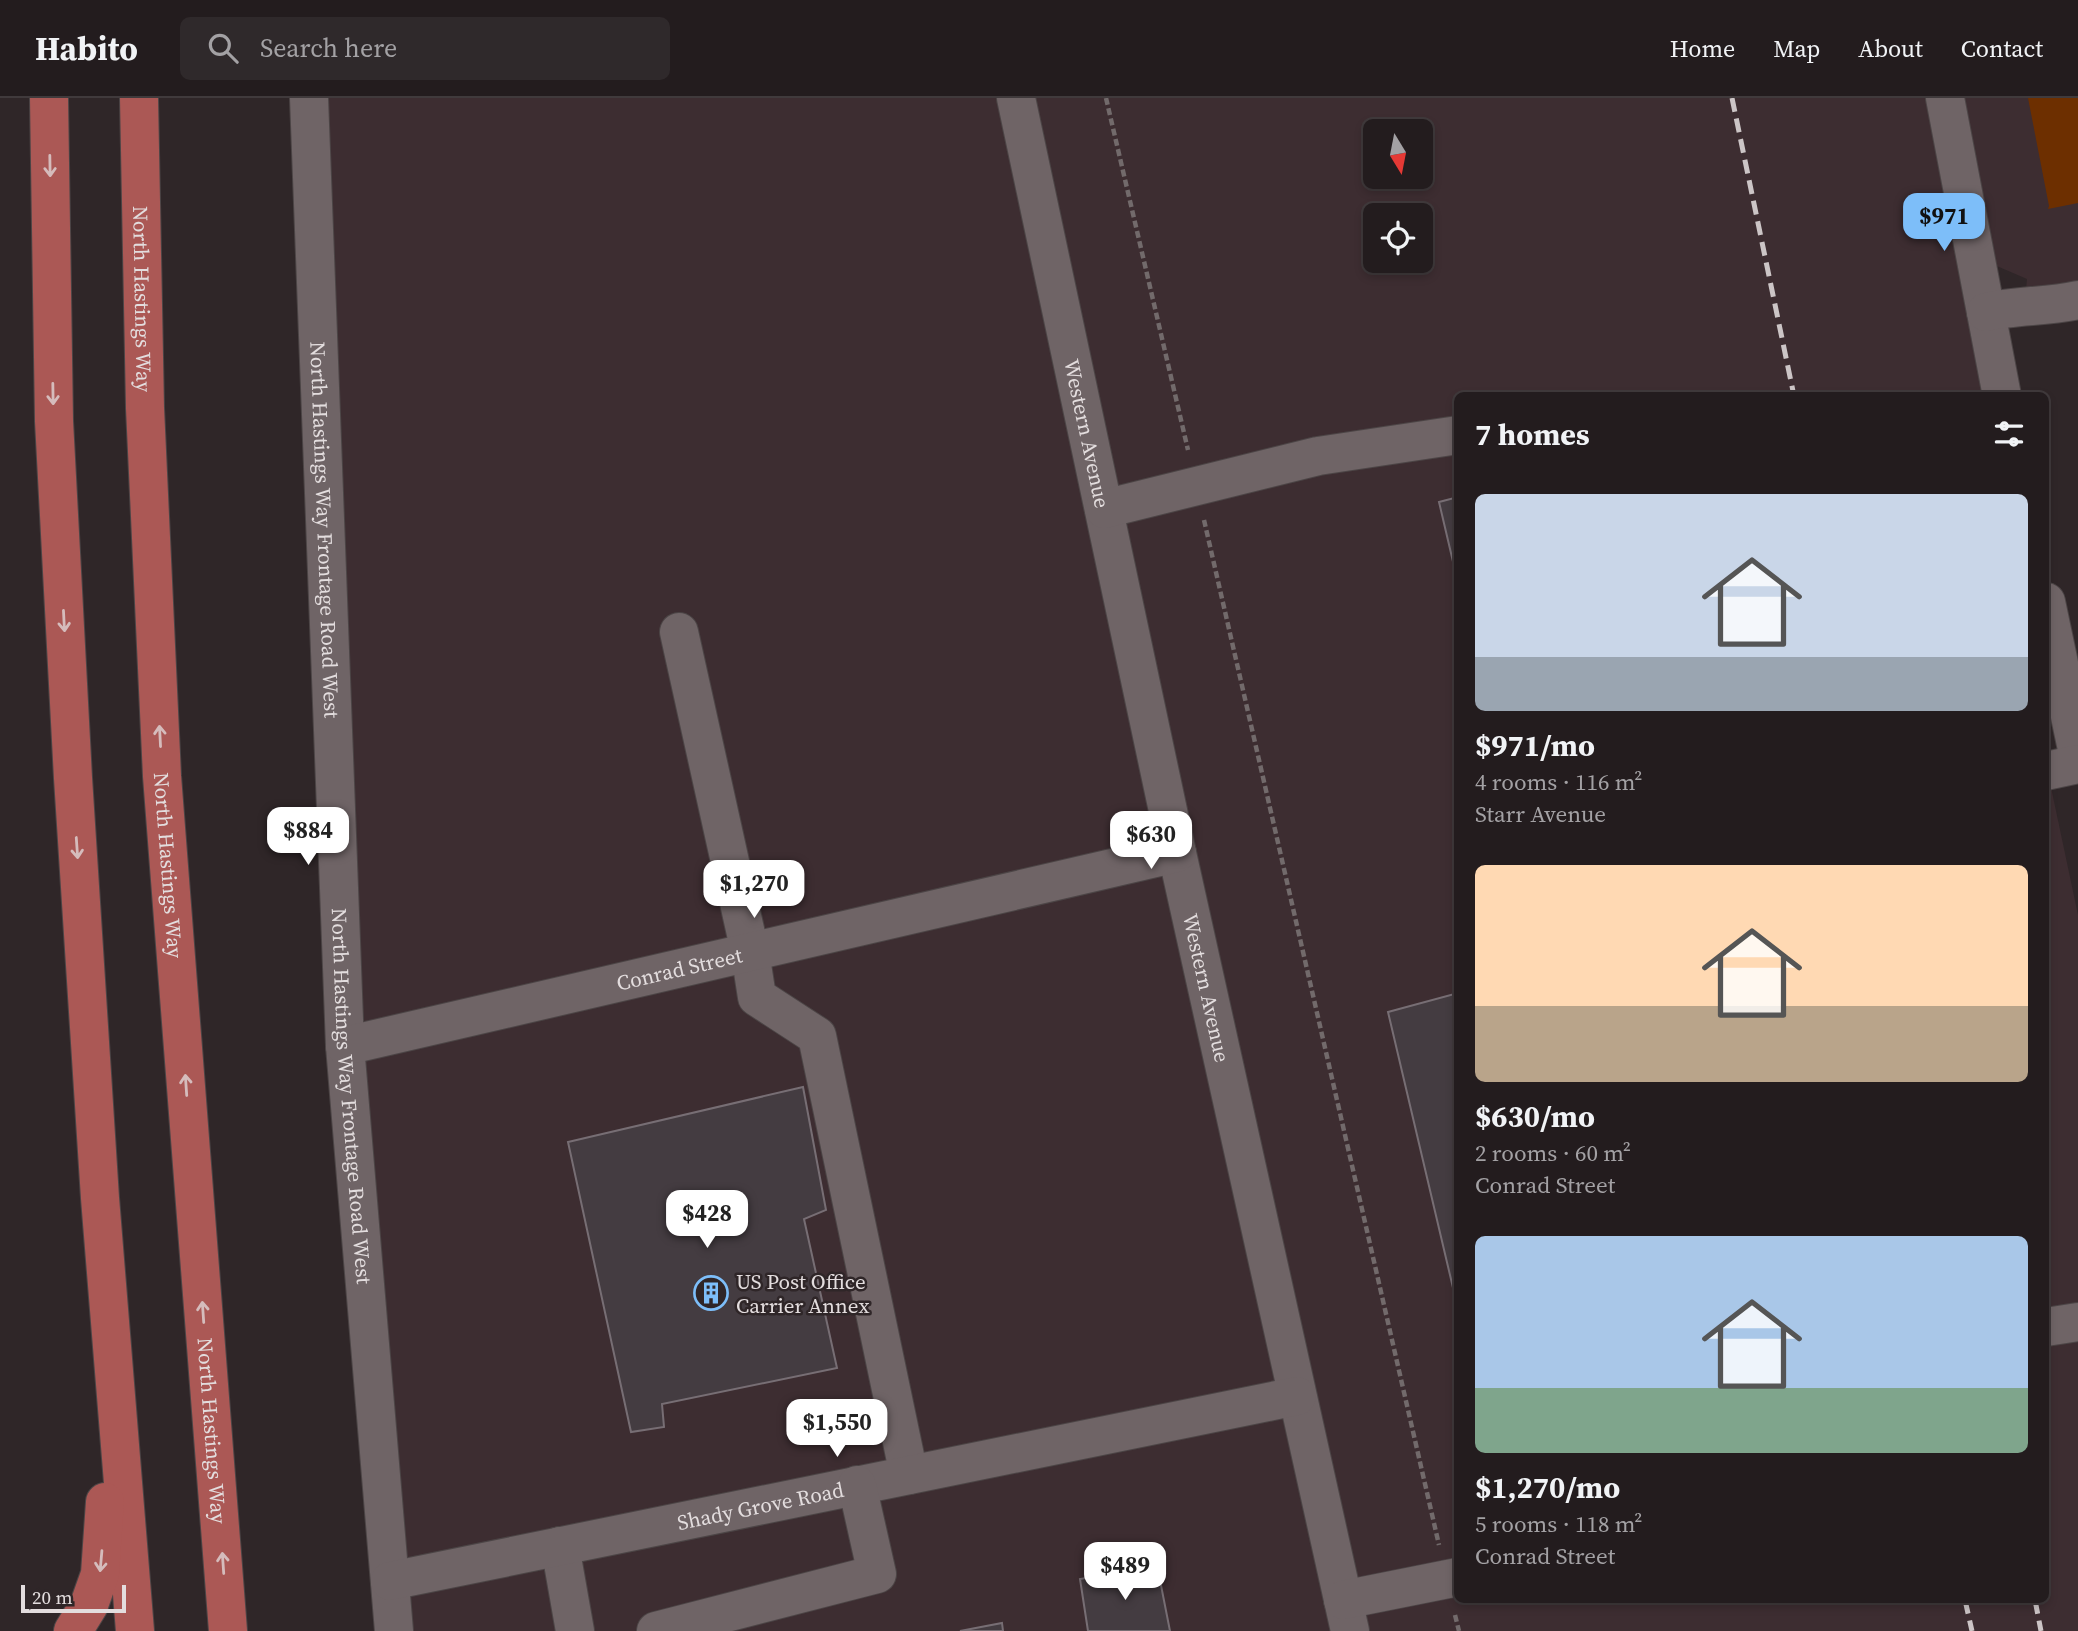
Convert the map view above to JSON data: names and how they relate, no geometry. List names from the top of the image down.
{
  "streets": {
    "main road": ["North Hastings Way"],
    "street": [
      "Western Avenue",
      "North Hastings Way Frontage Road West",
      "Conrad Street",
      "Shady Grove Road"
    ]
  },
  "crossings": [
    ["Western Avenue", "Conrad Street"],
    ["Western Avenue", "Shady Grove Road"],
    ["North Hastings Way Frontage Road West", "Conrad Street"],
    ["North Hastings Way Frontage Road West", "Shady Grove Road"]
  ],
  "places": {
    "building": ["US Post Office Carrier Annex"]
  },
  "scale_bar": "20 m",
  "north": "bottom",
  "page": {
    "header": "Habito",
    "search": "Search here",
    "nav": [
      "Home",
      "Map",
      "About",
      "Contact"
    ],
    "price": [
      "$971",
      "$884",
      "$630",
      "$1,270",
      "$428",
      "$1,550",
      "$489"
    ],
    "heading": "7 homes",
    "list": [
      {
        "name": "$971/mo",
        "note": "4 rooms · 116 m² · Starr Avenue"
      },
      {
        "name": "$630/mo",
        "note": "2 rooms · 60 m² · Conrad Street"
      },
      {
        "name": "$1,270/mo",
        "note": "5 rooms · 118 m² · Conrad Street"
      }
    ],
    "scale": "20 m"
  }
}
